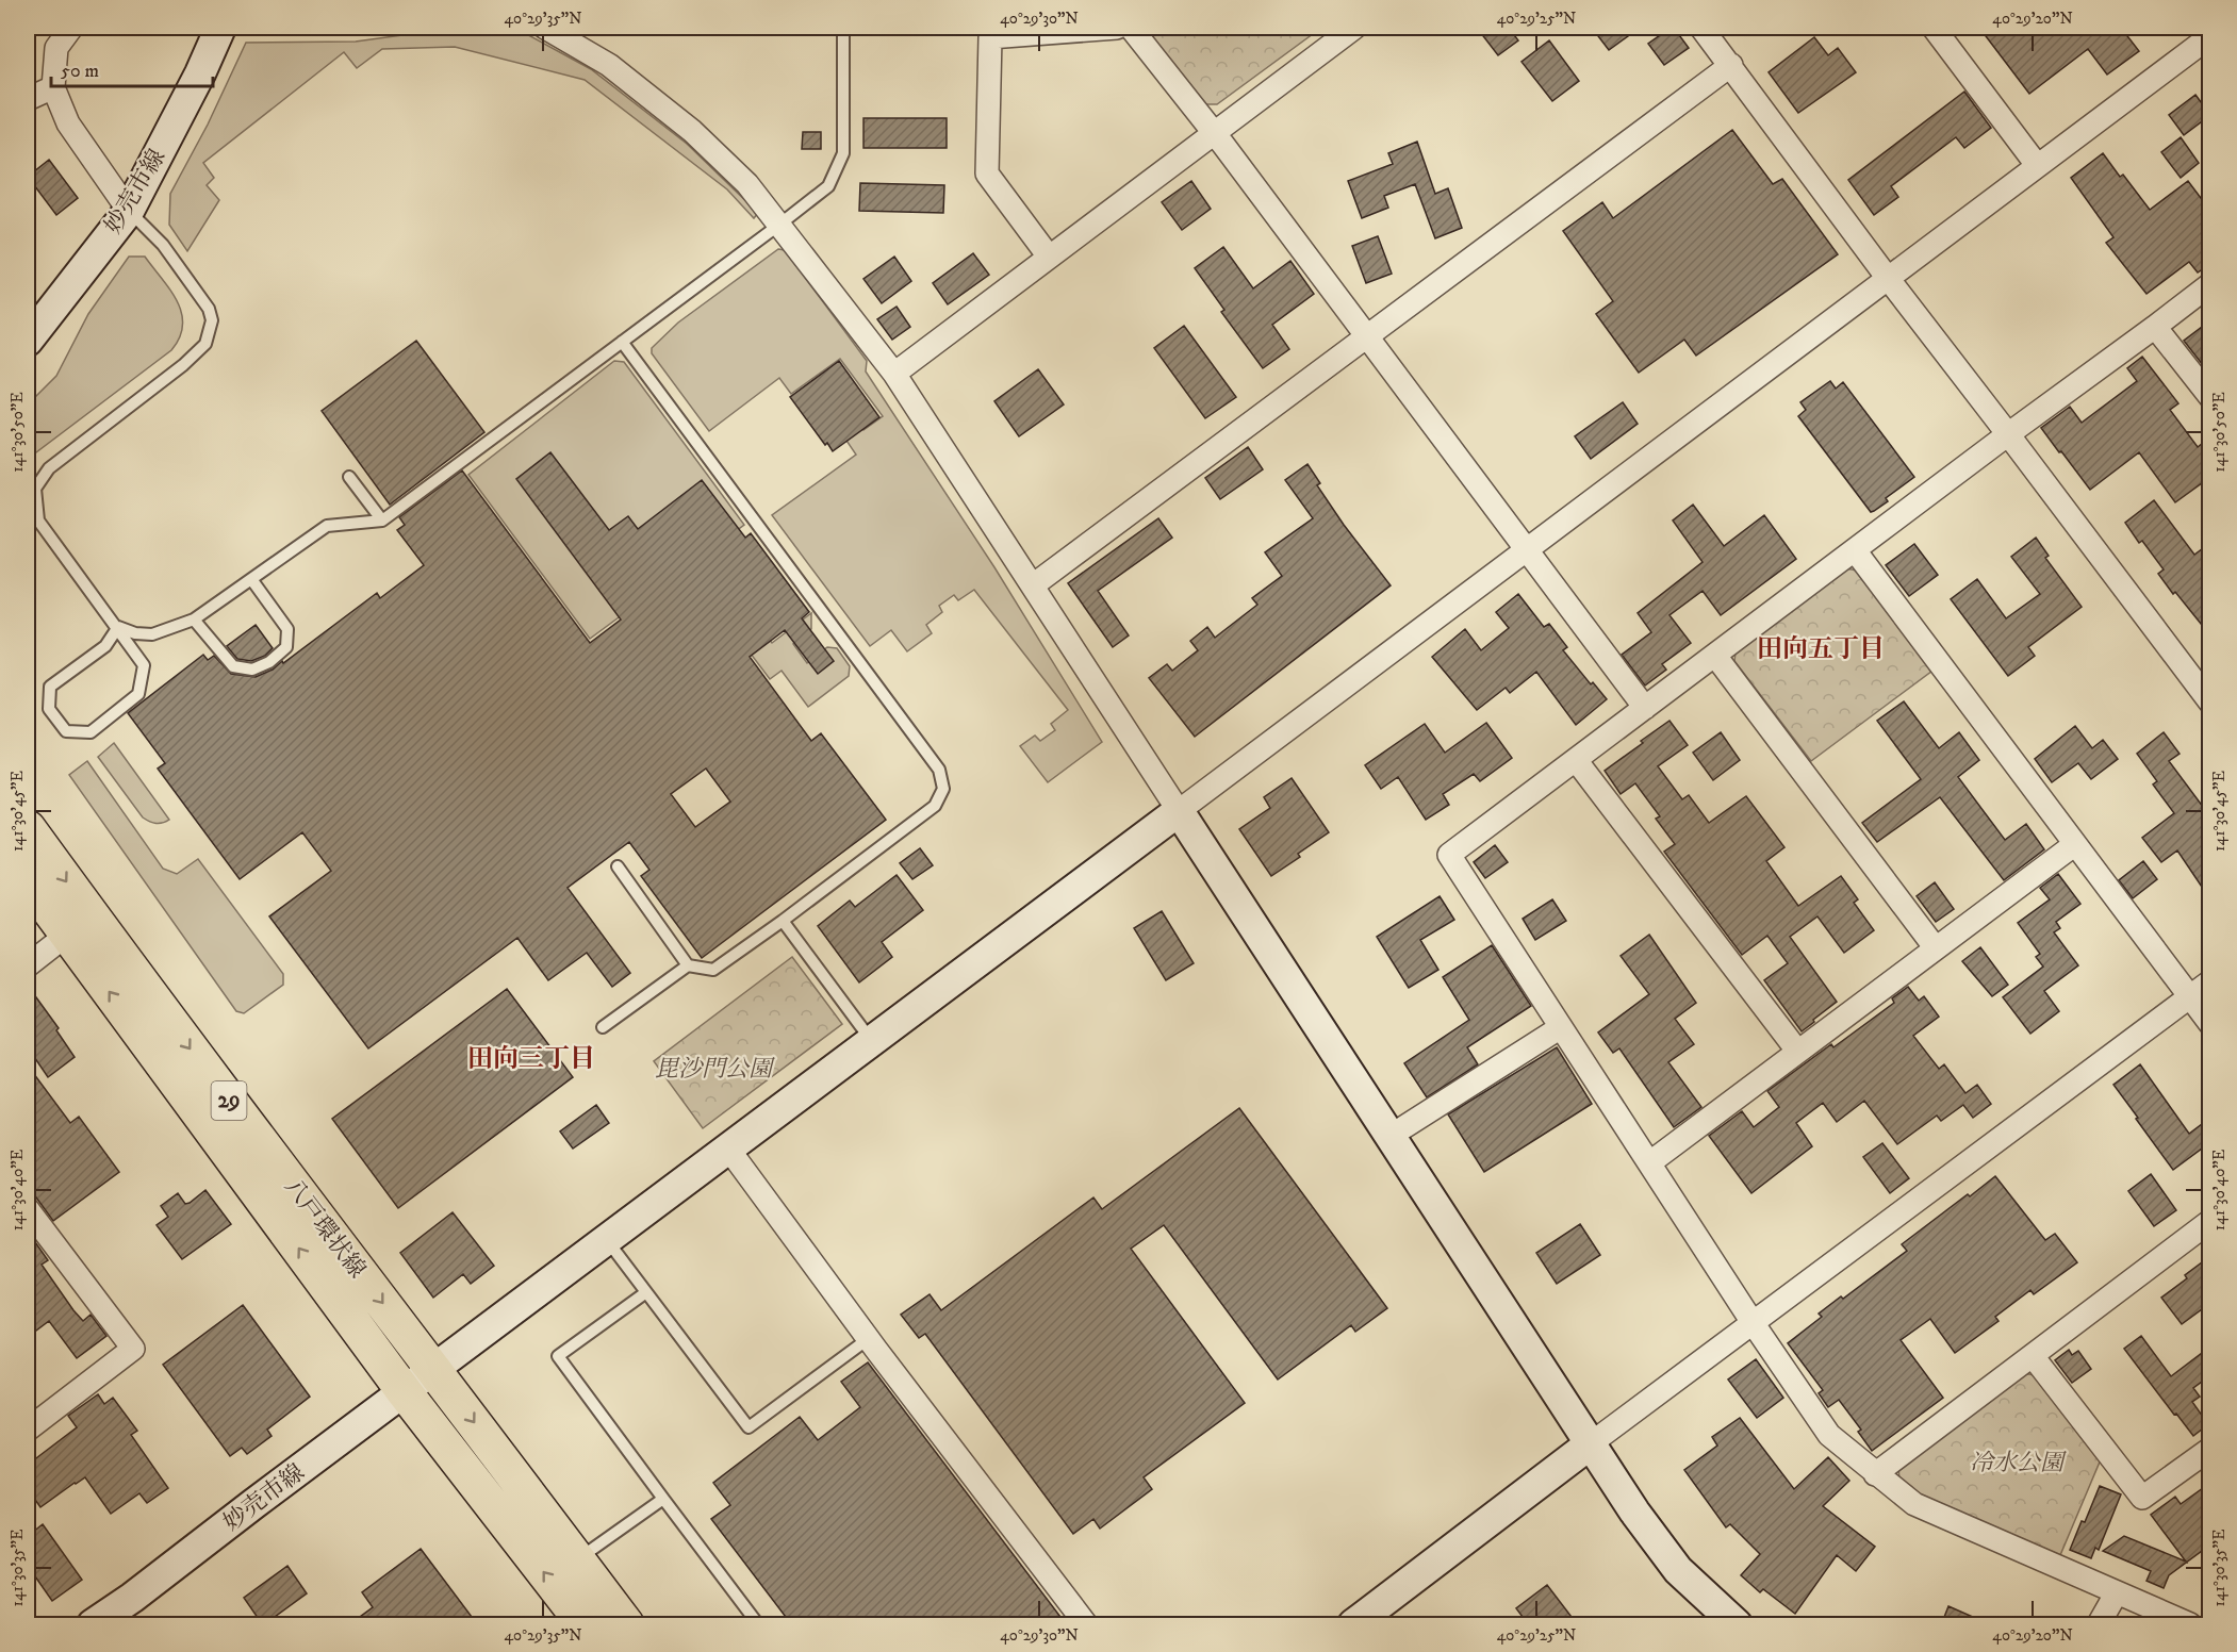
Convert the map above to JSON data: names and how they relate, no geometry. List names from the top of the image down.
{
  "streets": {
    "main road": ["29", "八戸環状線"],
    "street": ["妙売市線"]
  },
  "crossings": [
    ["妙売市線", "八戸環状線"]
  ],
  "districts": ["田向五丁目", "田向三丁目"],
  "parks": ["毘沙門公園", "冷水公園"],
  "scale_bar": "50 m",
  "coordinates": [
    "40°29'35\"N",
    "40°29'30\"N",
    "40°29'25\"N",
    "40°29'20\"N",
    "141°30'50\"E",
    "141°30'45\"E",
    "141°30'40\"E",
    "141°30'35\"E"
  ]
}
